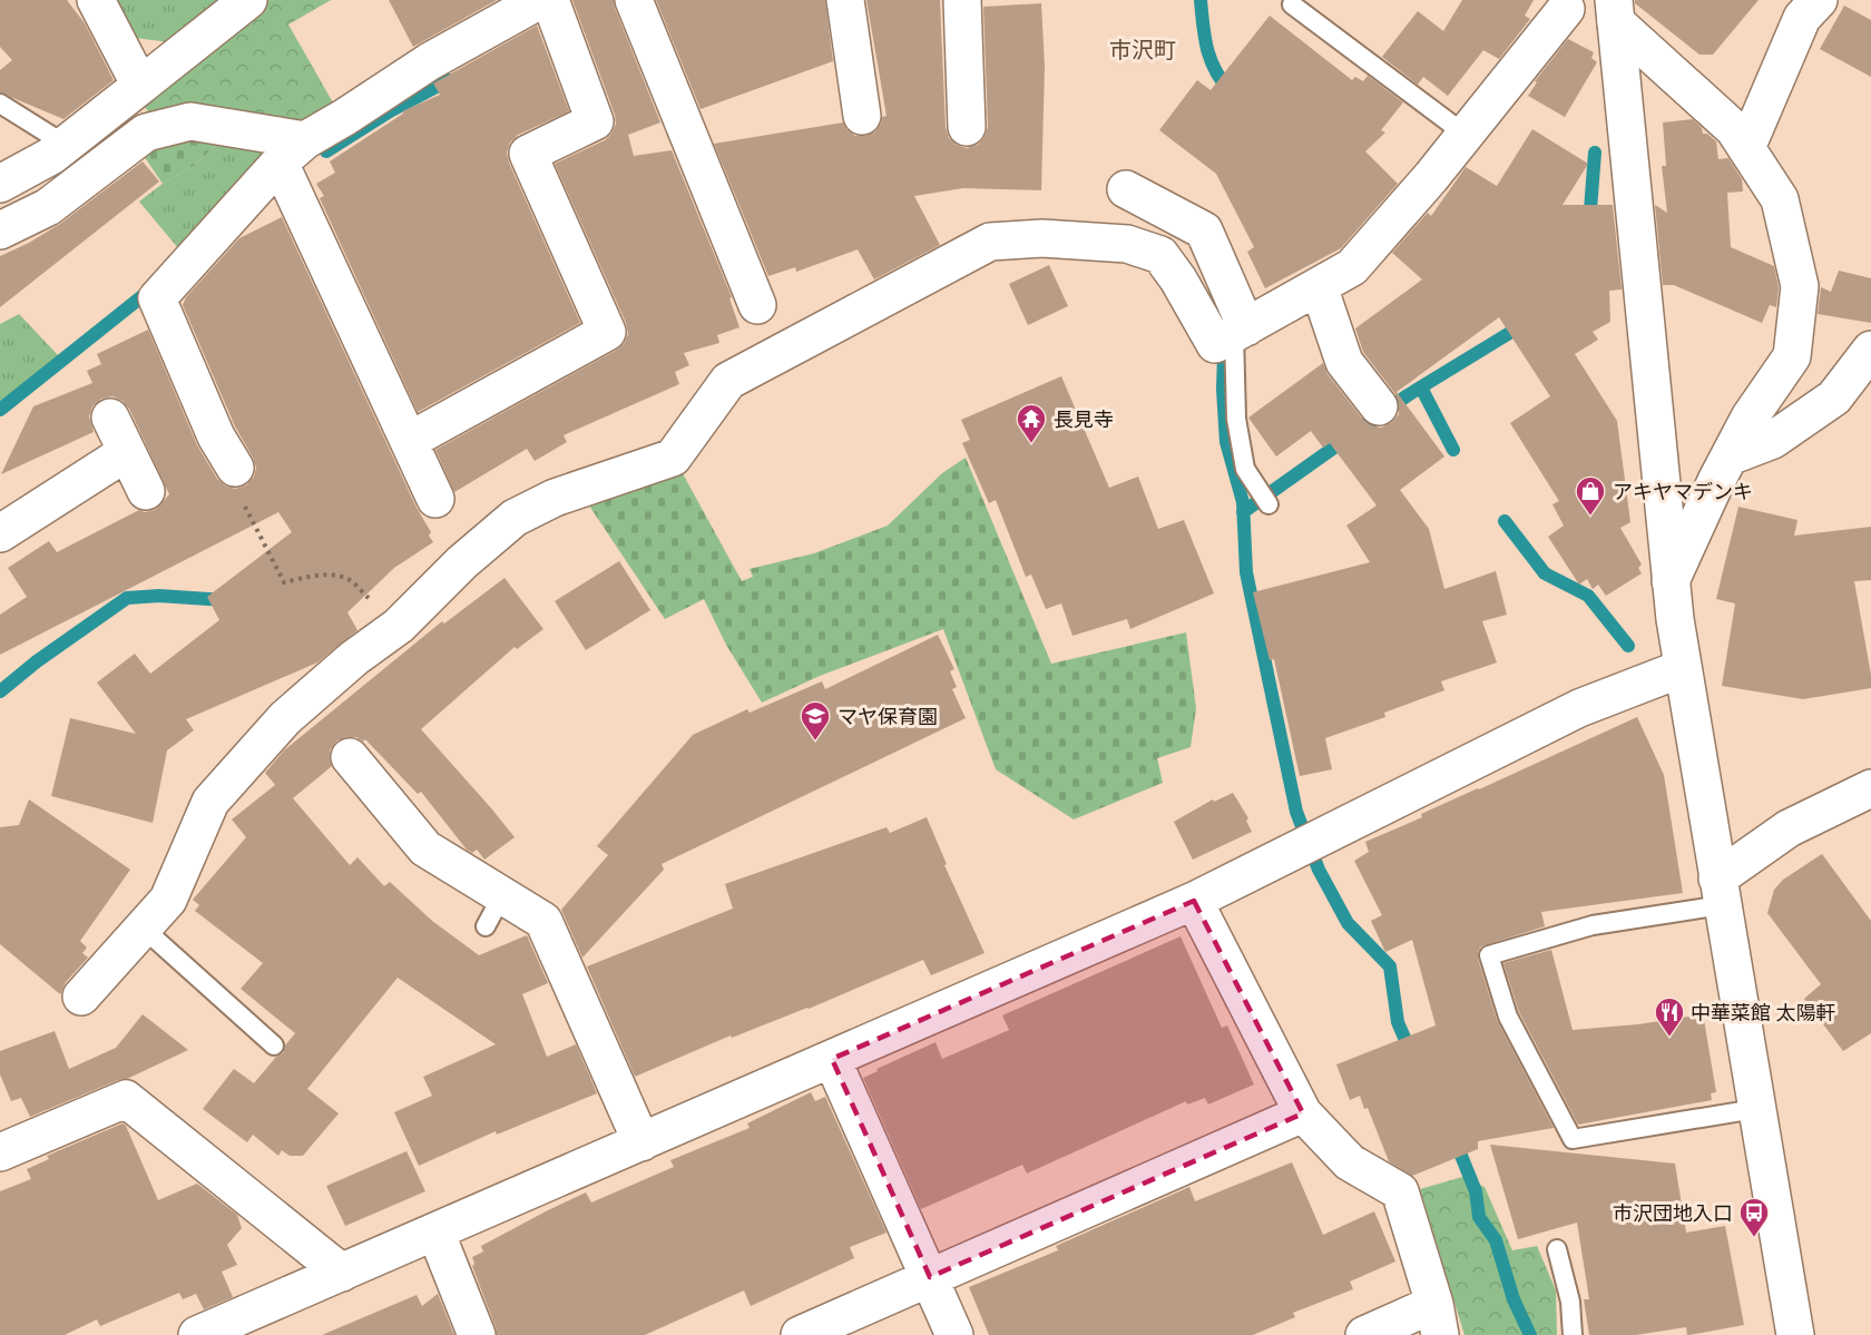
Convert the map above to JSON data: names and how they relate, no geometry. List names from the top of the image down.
{
  "districts": ["市沢町"],
  "places": {
    "temple": ["長見寺"],
    "shop": ["アキヤマデンキ"],
    "school or university": ["マヤ保育園"],
    "restaurant": ["中華菜館 太陽軒"],
    "bus stop": ["市沢団地入口"]
  }
}
